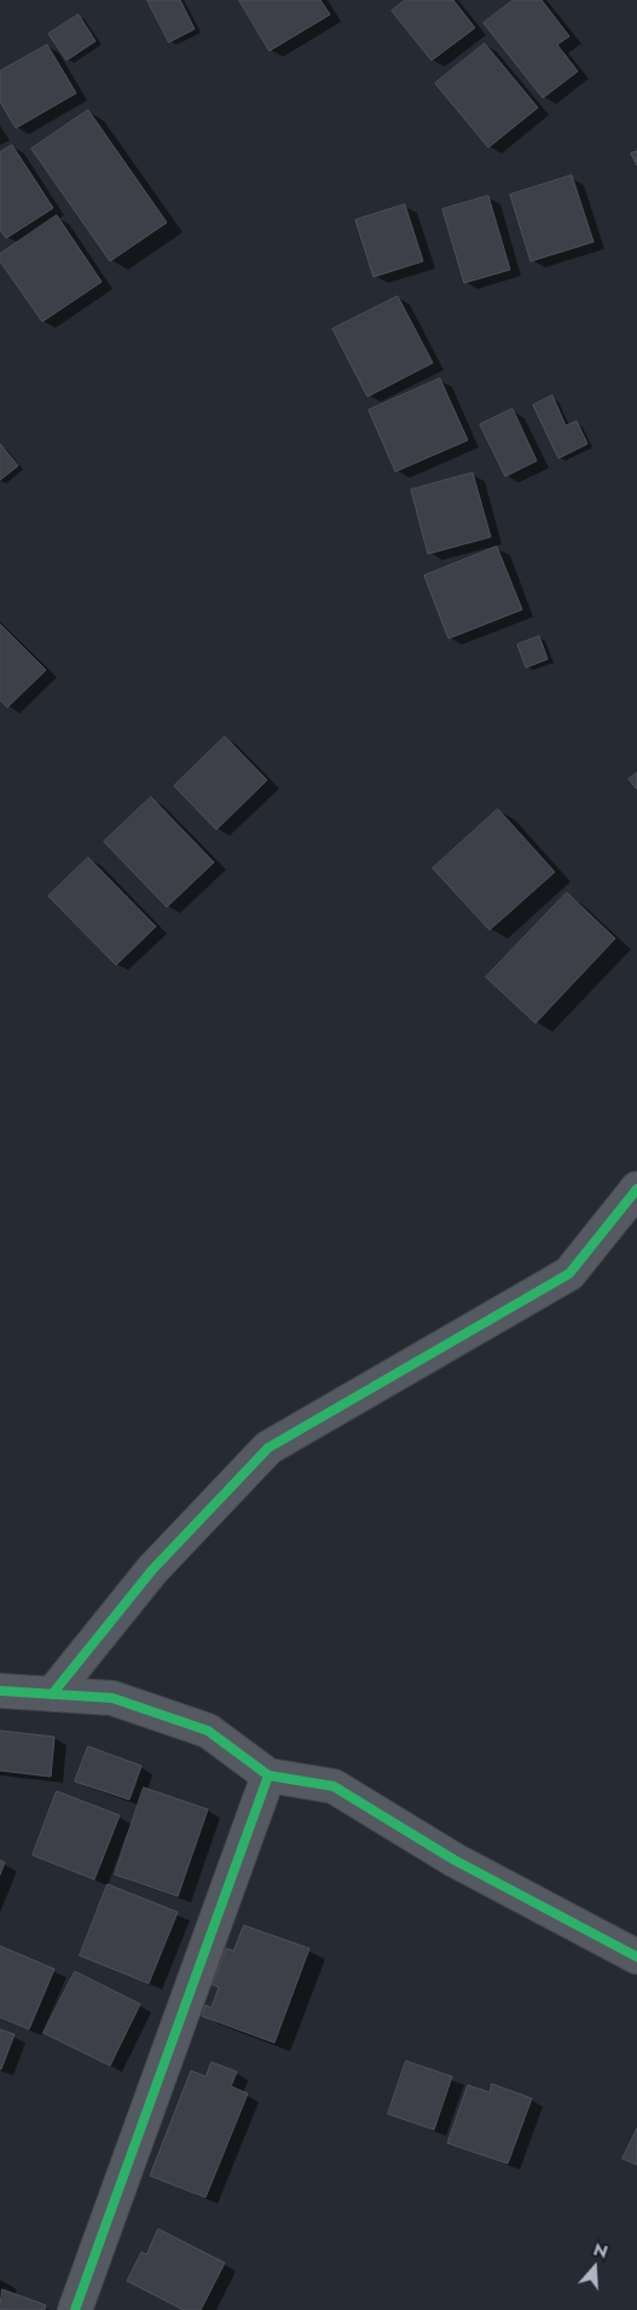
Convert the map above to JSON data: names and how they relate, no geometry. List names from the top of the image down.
{
  "north": "top"
}
